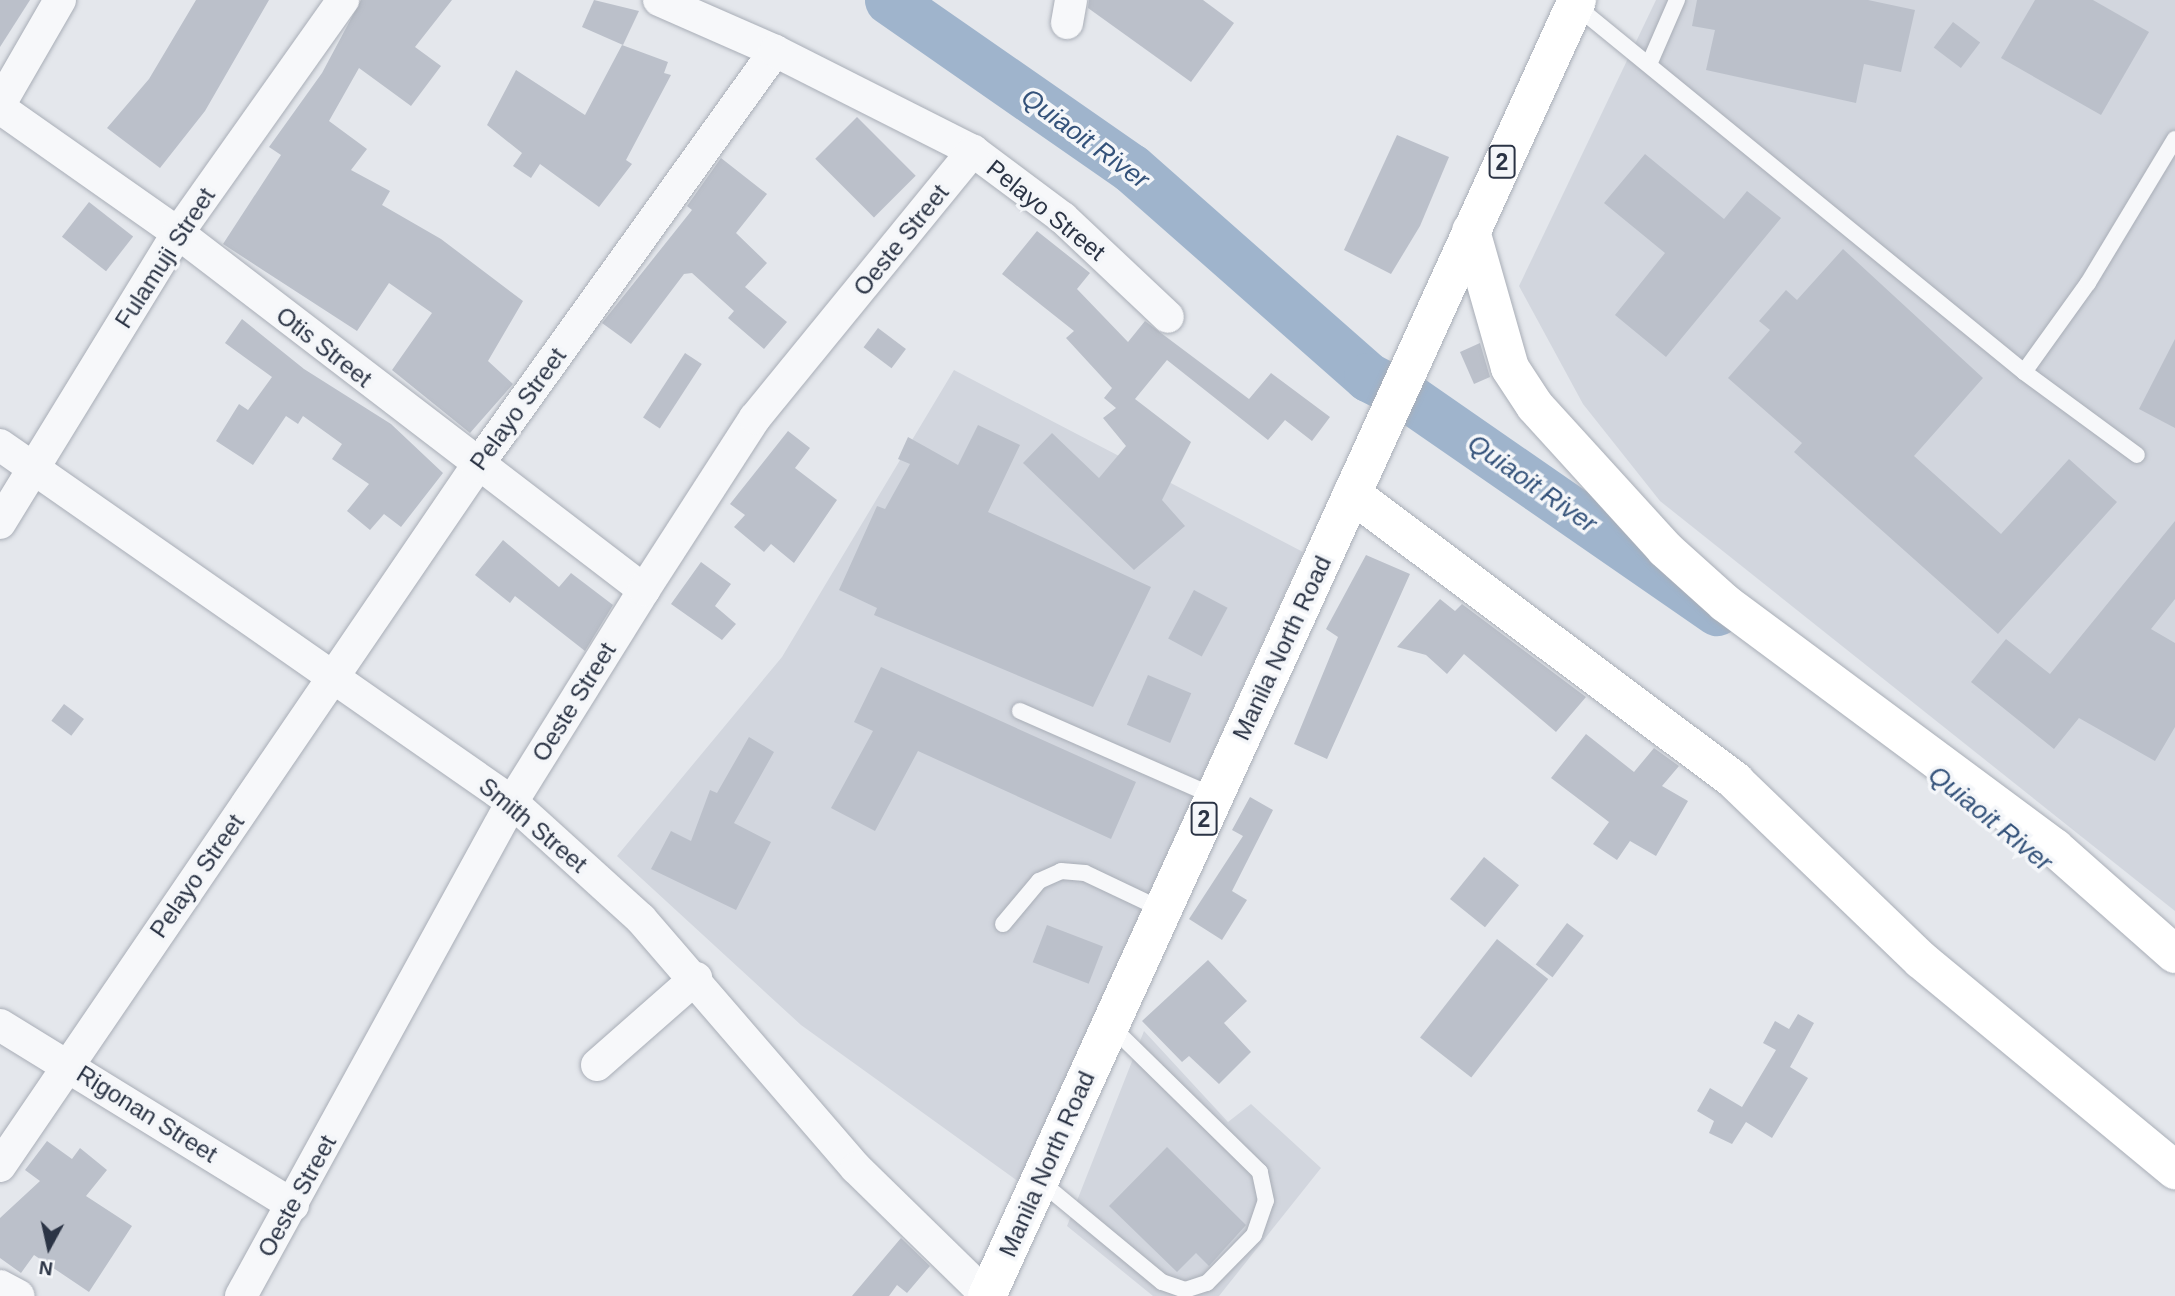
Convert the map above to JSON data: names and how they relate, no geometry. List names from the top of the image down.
{
  "streets": {
    "main road": ["2", "Manila North Road"],
    "street": [
      "Pelayo Street",
      "Oeste Street",
      "Fulamuji Street",
      "Otis Street",
      "Smith Street",
      "Rigonan Street"
    ]
  },
  "crossings": [
    ["Pelayo Street", "Oeste Street"],
    ["Pelayo Street", "Otis Street"],
    ["Pelayo Street", "Smith Street"],
    ["Pelayo Street", "Rigonan Street"],
    ["Oeste Street", "Otis Street"],
    ["Oeste Street", "Smith Street"],
    ["Oeste Street", "Rigonan Street"],
    ["Fulamuji Street", "Otis Street"],
    ["Fulamuji Street", "Smith Street"],
    ["Manila North Road", "Smith Street"]
  ],
  "water": ["Quiaoit River"],
  "north": "bottom"
}
